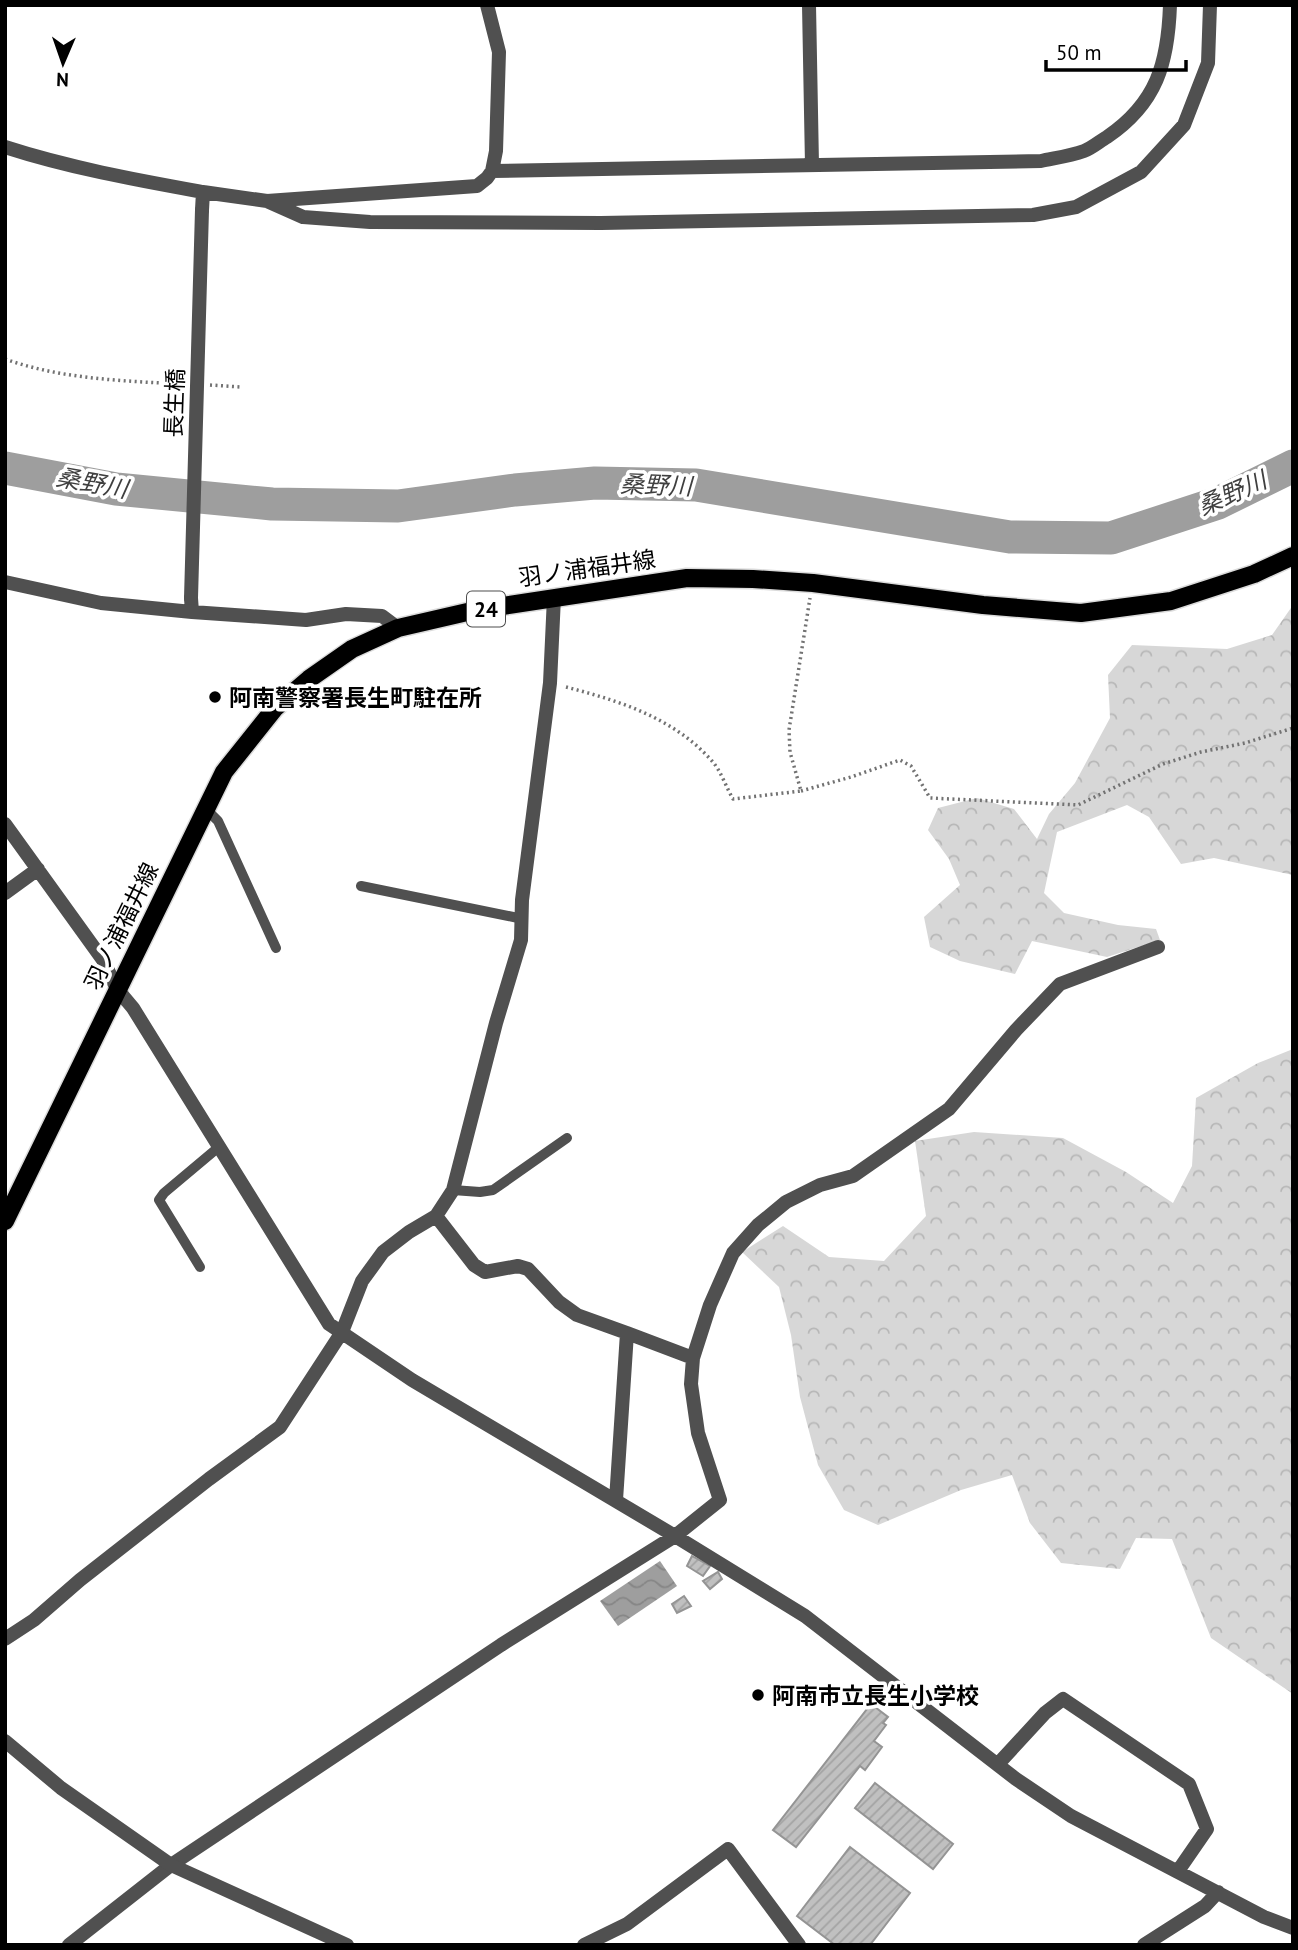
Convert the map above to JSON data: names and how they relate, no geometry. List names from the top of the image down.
{
  "streets": {
    "main road": ["羽ノ浦福井線", "24"],
    "street": ["長生橋"]
  },
  "water": ["桑野川"],
  "places": ["阿南警察署長生町駐在所", "阿南市立長生小学校"],
  "scale_bar": "50 m",
  "north": "bottom"
}
